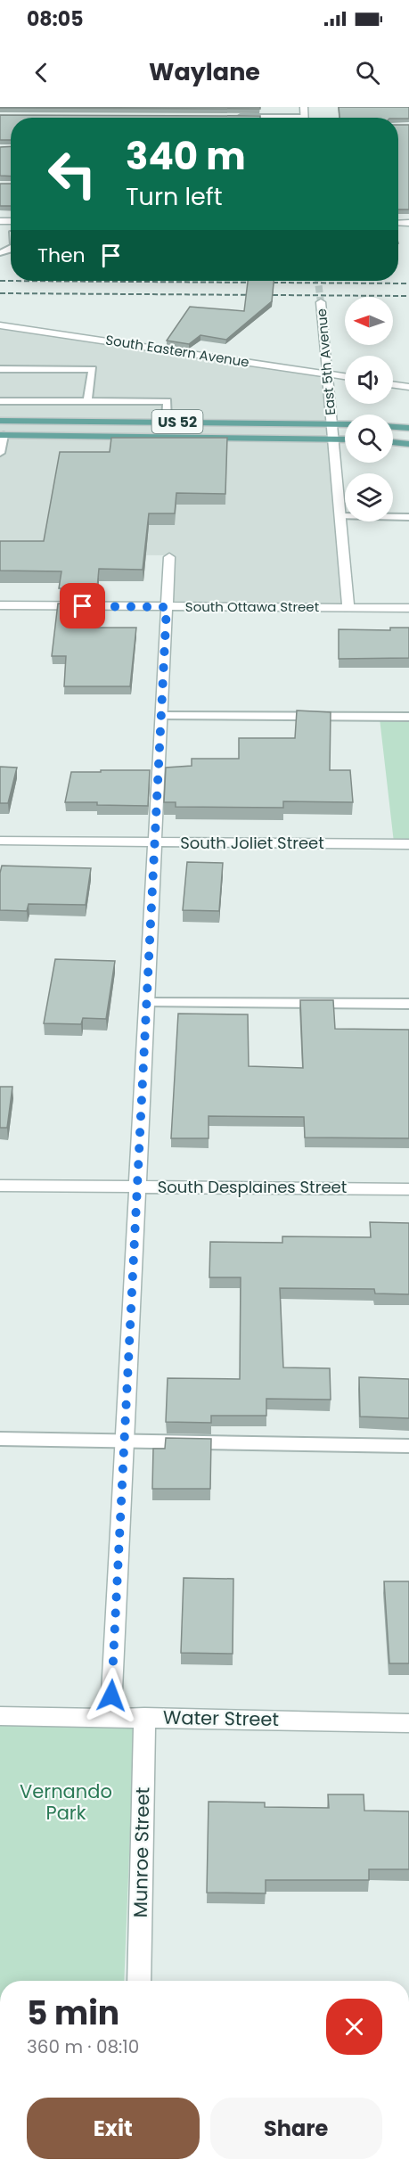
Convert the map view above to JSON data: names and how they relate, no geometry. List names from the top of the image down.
{
  "streets": {
    "main road": ["US 52"],
    "street": [
      "South Eastern Avenue",
      "East 5th Avenue",
      "South Ottawa Street",
      "South Joliet Street",
      "South Desplaines Street",
      "Water Street",
      "Munroe Street"
    ]
  },
  "crossings": [
    ["South Eastern Avenue", "East 5th Avenue"],
    ["East 5th Avenue", "US 52"],
    ["East 5th Avenue", "South Ottawa Street"],
    ["Water Street", "Munroe Street"]
  ],
  "parks": ["Vernando Park"],
  "north": "left",
  "page": {
    "status": "08:05",
    "header": "Waylane",
    "turn": ["340 m", "Turn left"],
    "then": "Then",
    "heading": ["5 min", "360 m · 08:10"],
    "buttons": ["Exit", "Share"]
  }
}
